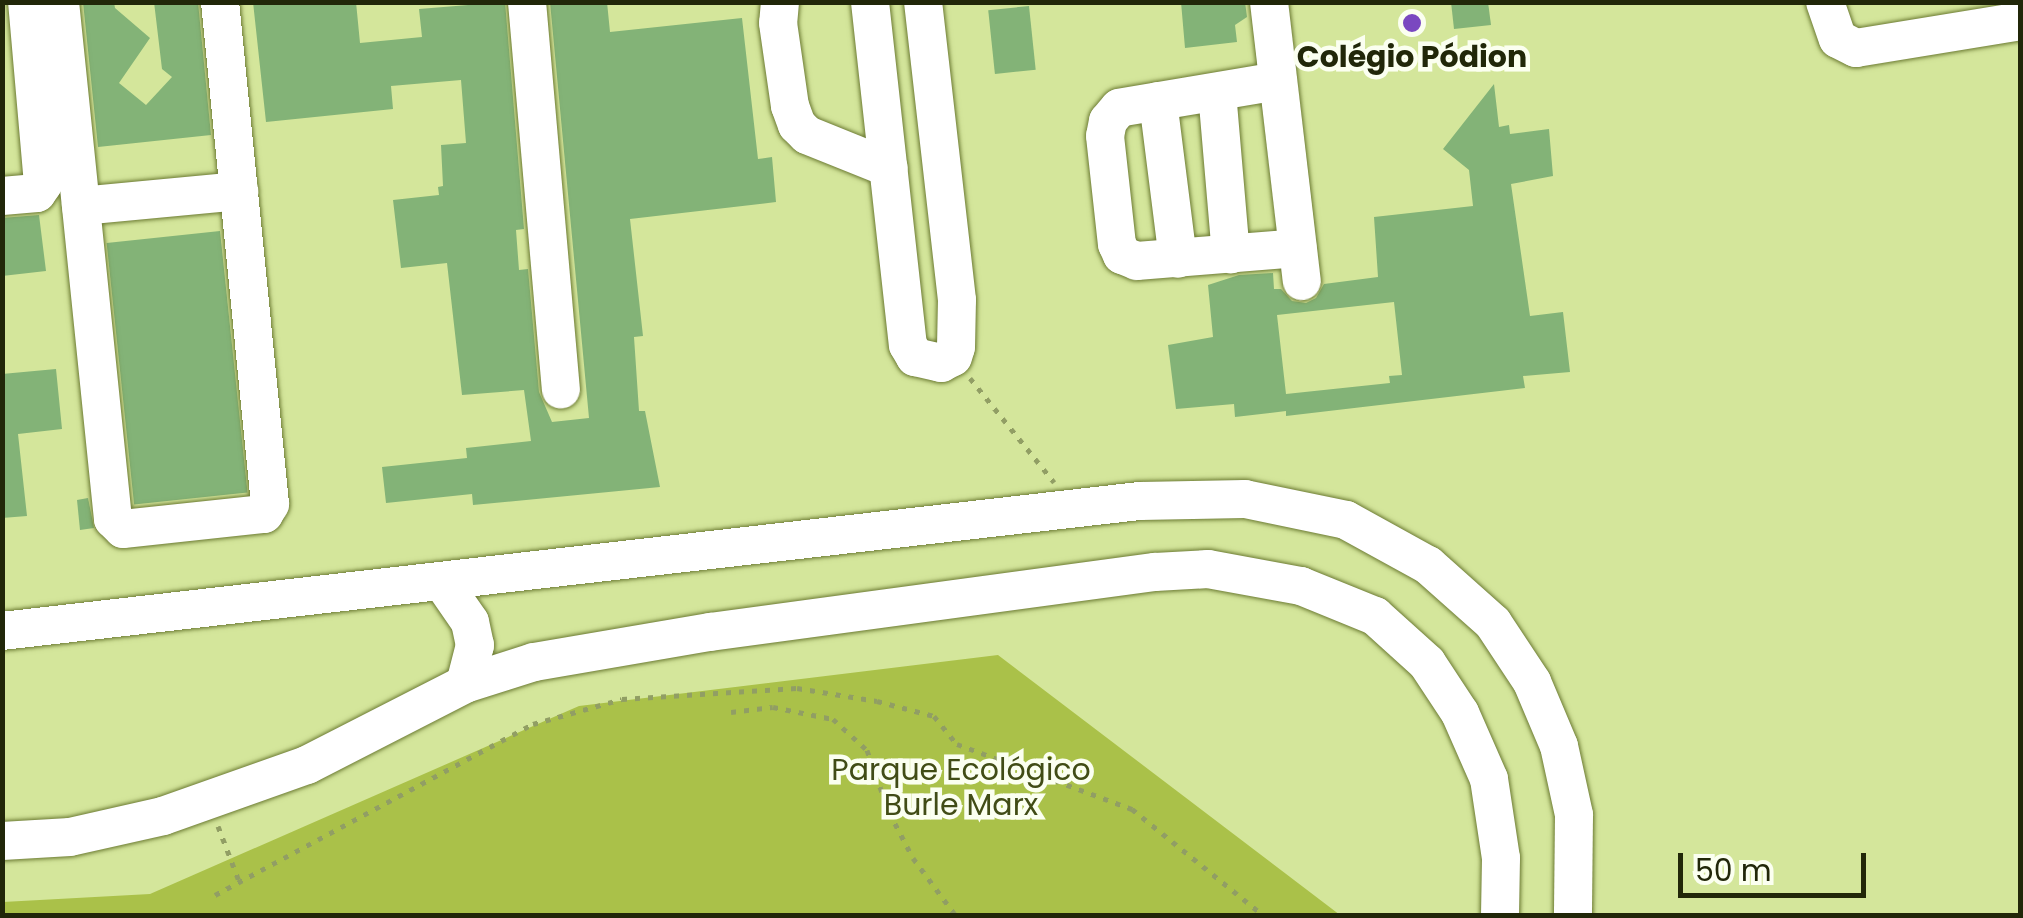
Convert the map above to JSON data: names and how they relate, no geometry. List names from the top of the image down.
{
  "parks": ["Parque Ecológico Burle Marx"],
  "places": ["Colégio Pódion"],
  "scale_bar": "50 m"
}
